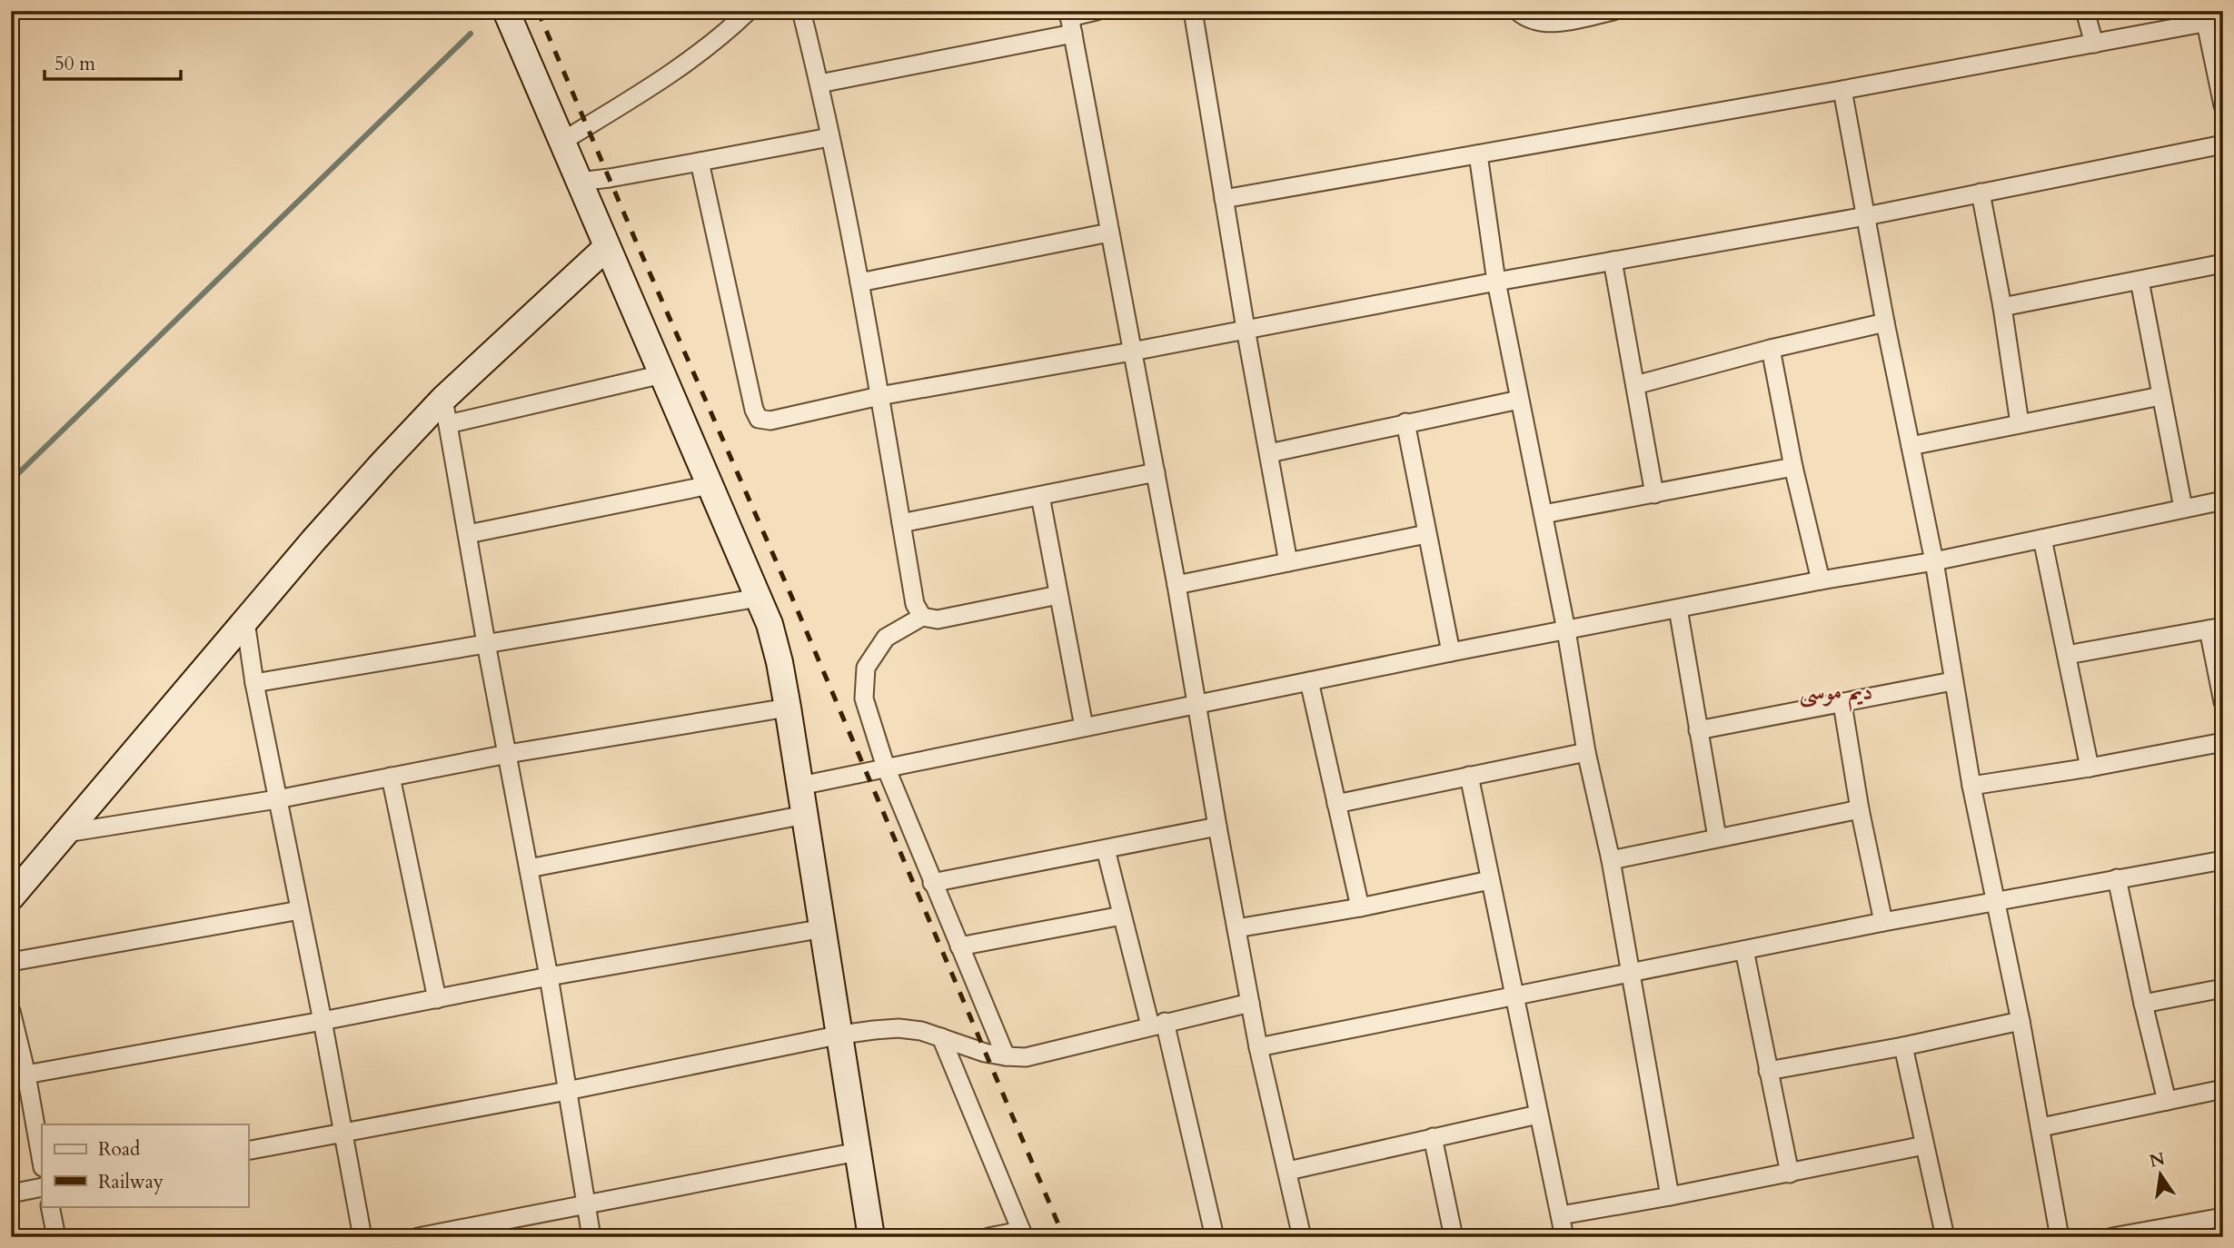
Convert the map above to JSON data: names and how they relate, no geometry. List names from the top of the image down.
{
  "districts": ["ديم موسى"],
  "legend": ["Road", "Railway"],
  "scale_bar": "50 m",
  "north": "top"
}
